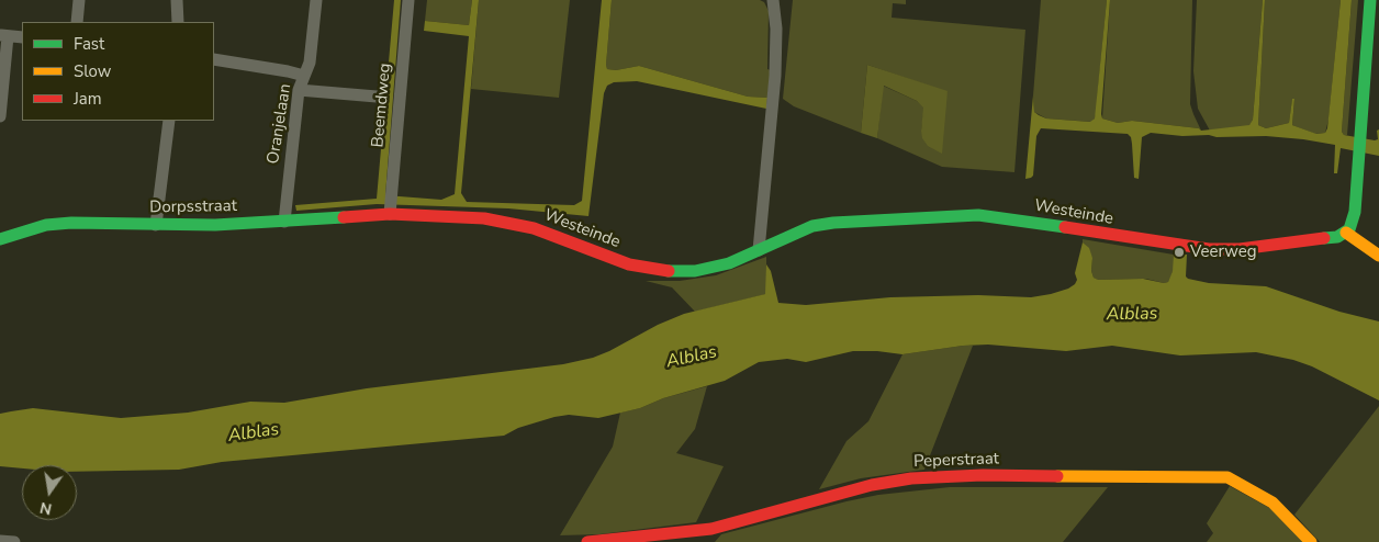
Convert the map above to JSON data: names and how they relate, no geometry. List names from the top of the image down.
{
  "streets": {
    "street": [
      "Beemdweg",
      "Oranjelaan",
      "Dorpsstraat",
      "Westeinde",
      "Peperstraat"
    ]
  },
  "crossings": [
    ["Beemdweg", "Dorpsstraat"],
    ["Beemdweg", "Westeinde"],
    ["Oranjelaan", "Dorpsstraat"],
    ["Dorpsstraat", "Westeinde"]
  ],
  "water": ["Alblas"],
  "places": ["Veerweg"],
  "legend": ["Fast", "Slow", "Jam"],
  "north": "bottom"
}
